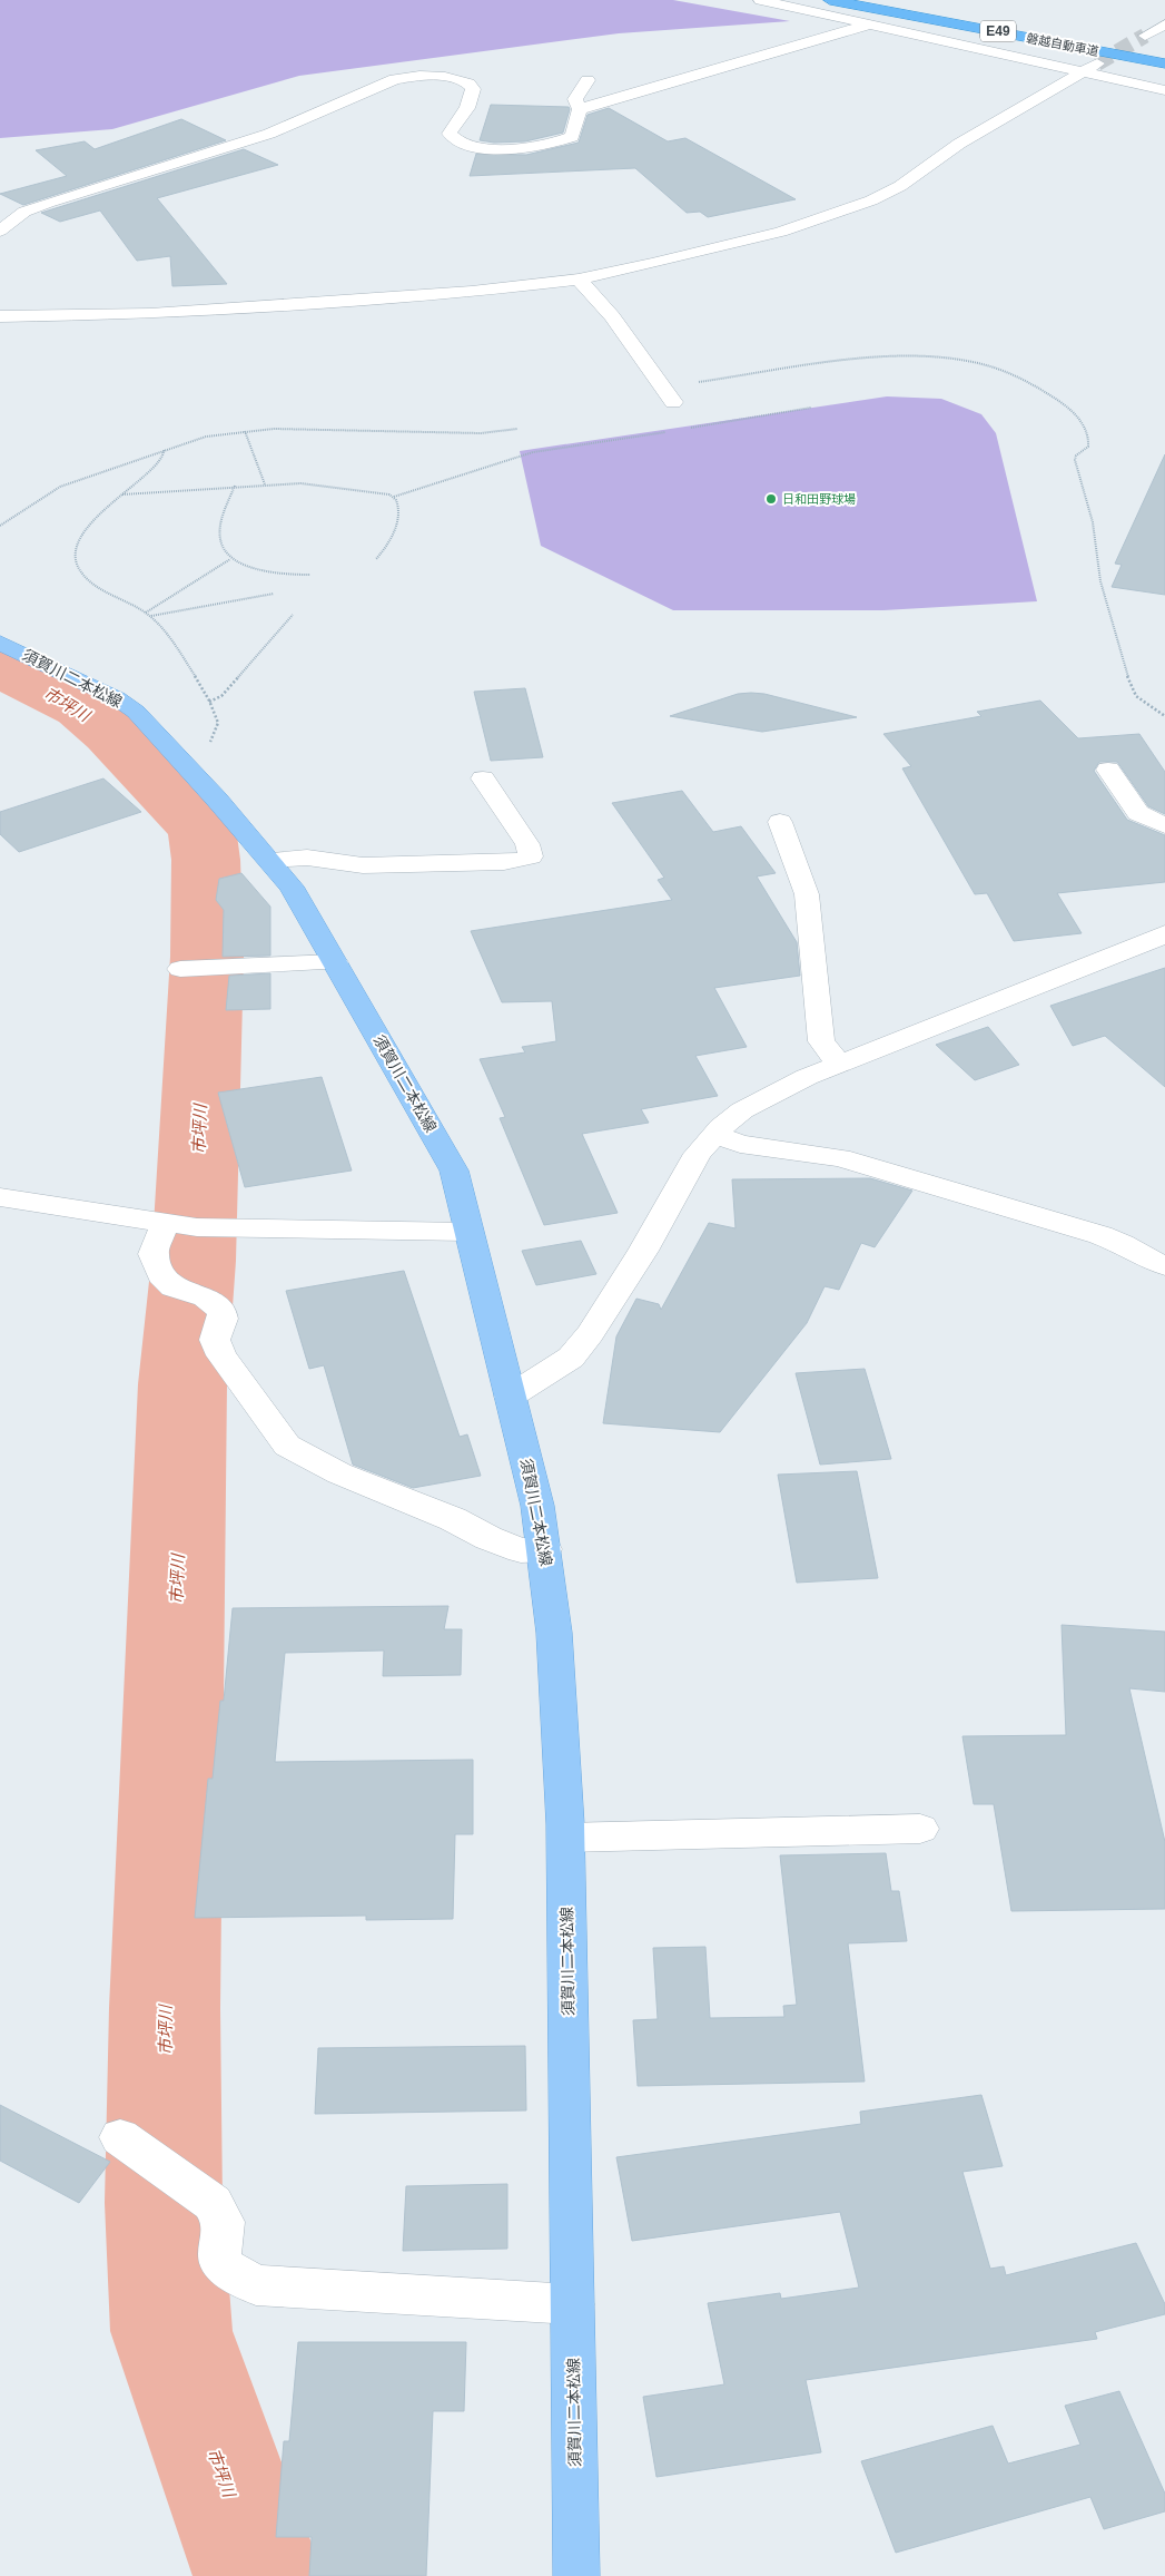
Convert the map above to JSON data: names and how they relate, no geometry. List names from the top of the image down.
{
  "streets": {
    "highway": ["E49", "磐越自動車道"],
    "main road": ["須賀川二本松線"]
  },
  "water": ["市坪川"],
  "places": ["日和田野球場"]
}
